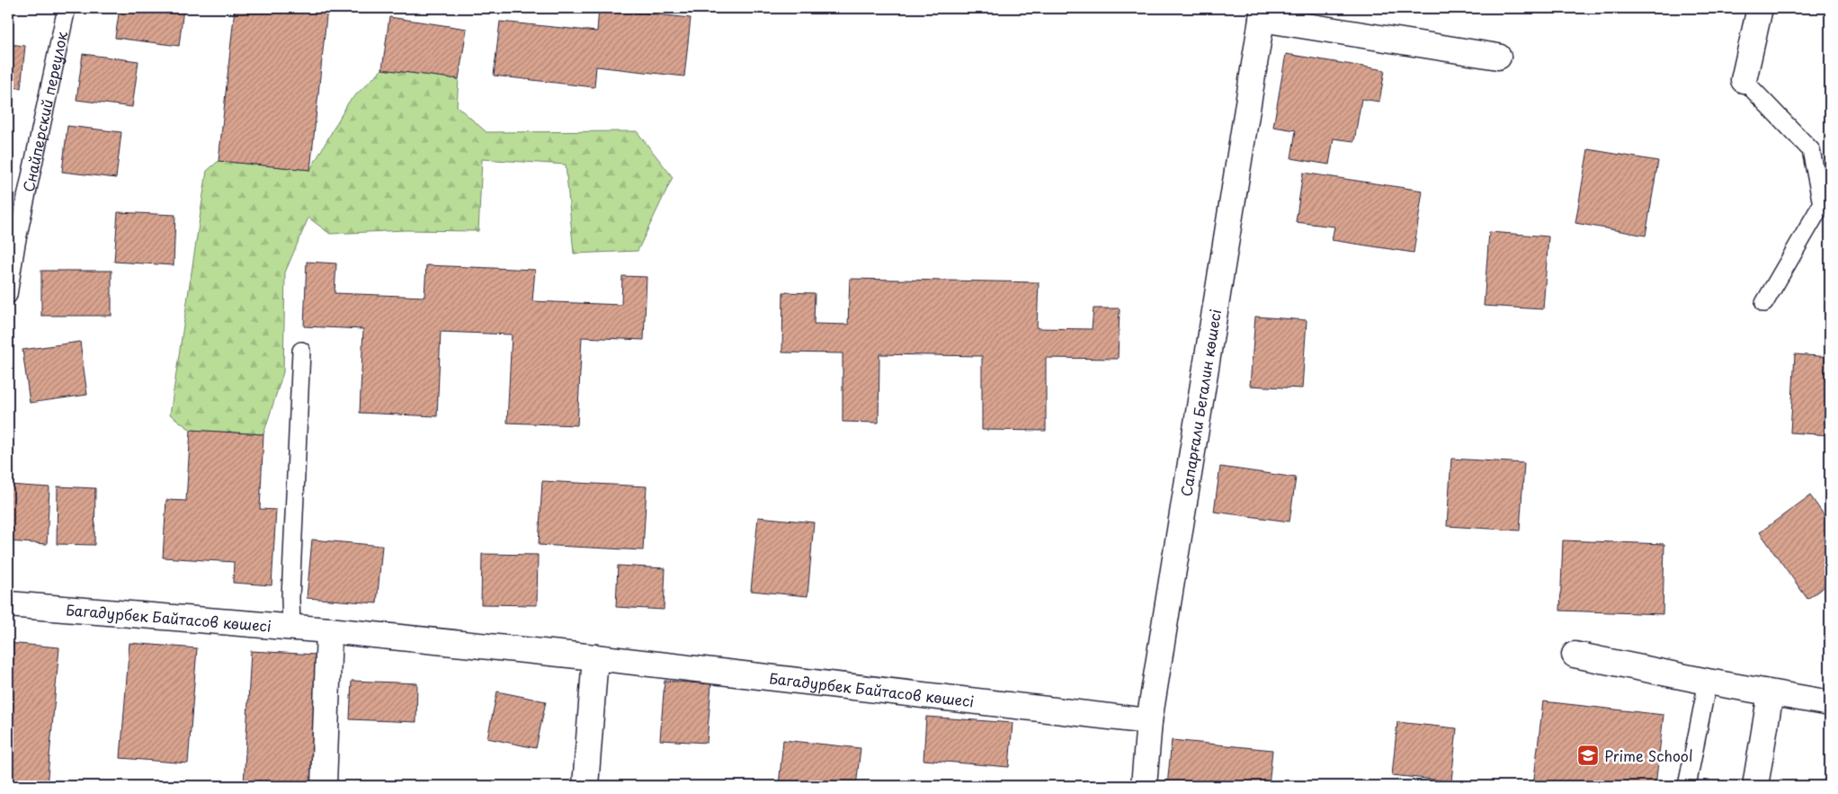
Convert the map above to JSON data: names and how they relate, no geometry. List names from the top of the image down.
{
  "streets": {
    "street": ["Сапарғали Бегалин көшесі", "Багадурбек Байтасов көшесі"],
    "lane": ["Снайперский переулок"]
  },
  "crossings": [
    ["Сапарғали Бегалин көшесі", "Багадурбек Байтасов көшесі"]
  ],
  "places": {
    "school or university": ["Prime School"]
  }
}
